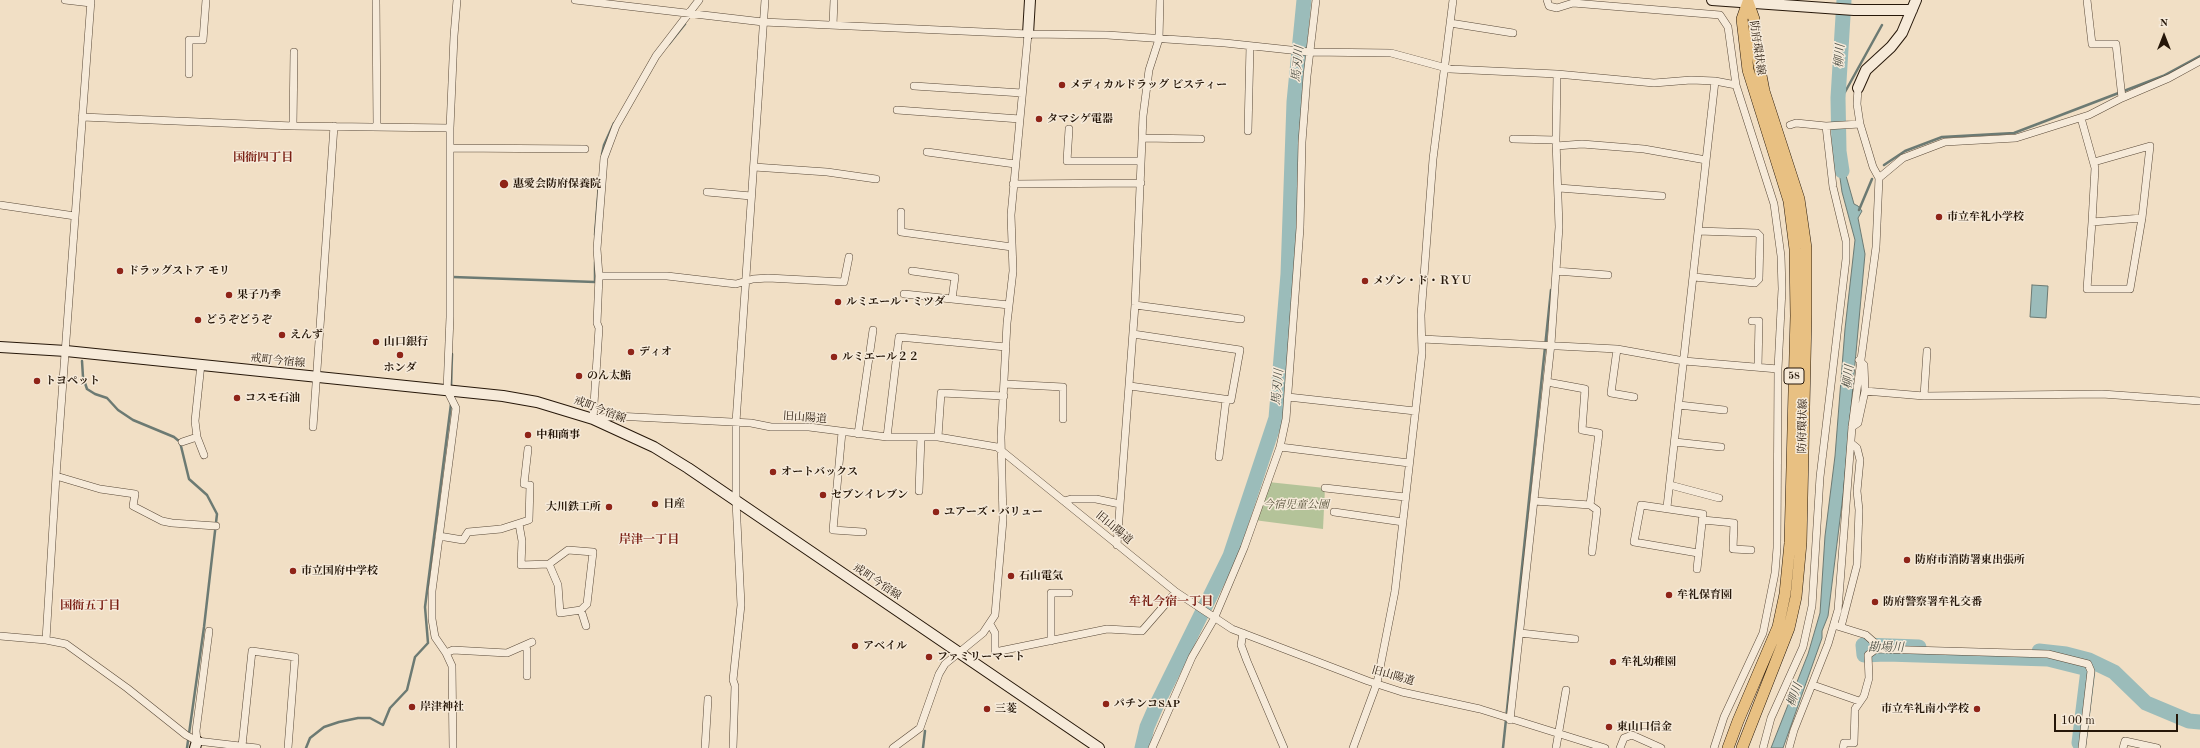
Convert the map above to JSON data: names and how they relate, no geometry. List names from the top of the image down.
{
  "streets": {
    "main road": ["防府環状線", "58"],
    "street": ["戒町今宿線", "旧山陽道"]
  },
  "crossings": [
    ["戒町今宿線", "旧山陽道"]
  ],
  "districts": [
    "国衙四丁目",
    "岸津一丁目",
    "牟礼今宿一丁目",
    "国衙五丁目"
  ],
  "water": ["柳川", "馬刃川", "勘場川"],
  "parks": ["今宿児童公園"],
  "places": [
    "メディカルドラッグ ビスティー",
    "タマシゲ電器",
    "惠愛会防府保養院",
    "市立牟礼小学校",
    "ドラッグストア モリ",
    "メゾン・ド・ＲＹＵ",
    "果子乃季",
    "ルミエール・ミツダ",
    "どうぞどうぞ",
    "えんず",
    "山口銀行",
    "ディオ",
    "ホンダ",
    "ルミエール２２",
    "のん太鮨",
    "トヨペット",
    "コスモ石油",
    "中和商事",
    "オートバックス",
    "セブンイレブン",
    "日産",
    "大川鉄工所",
    "ユアーズ・バリュー",
    "防府市消防署東出張所",
    "市立国府中学校",
    "石山電気",
    "牟礼保育園",
    "防府警察署牟礼交番",
    "アベイル",
    "ファミリーマート",
    "牟礼幼稚園",
    "パチンコSAP",
    "岸津神社",
    "三菱",
    "市立牟礼南小学校",
    "東山口信金"
  ],
  "scale_bar": "100 m",
  "north": "top"
}
